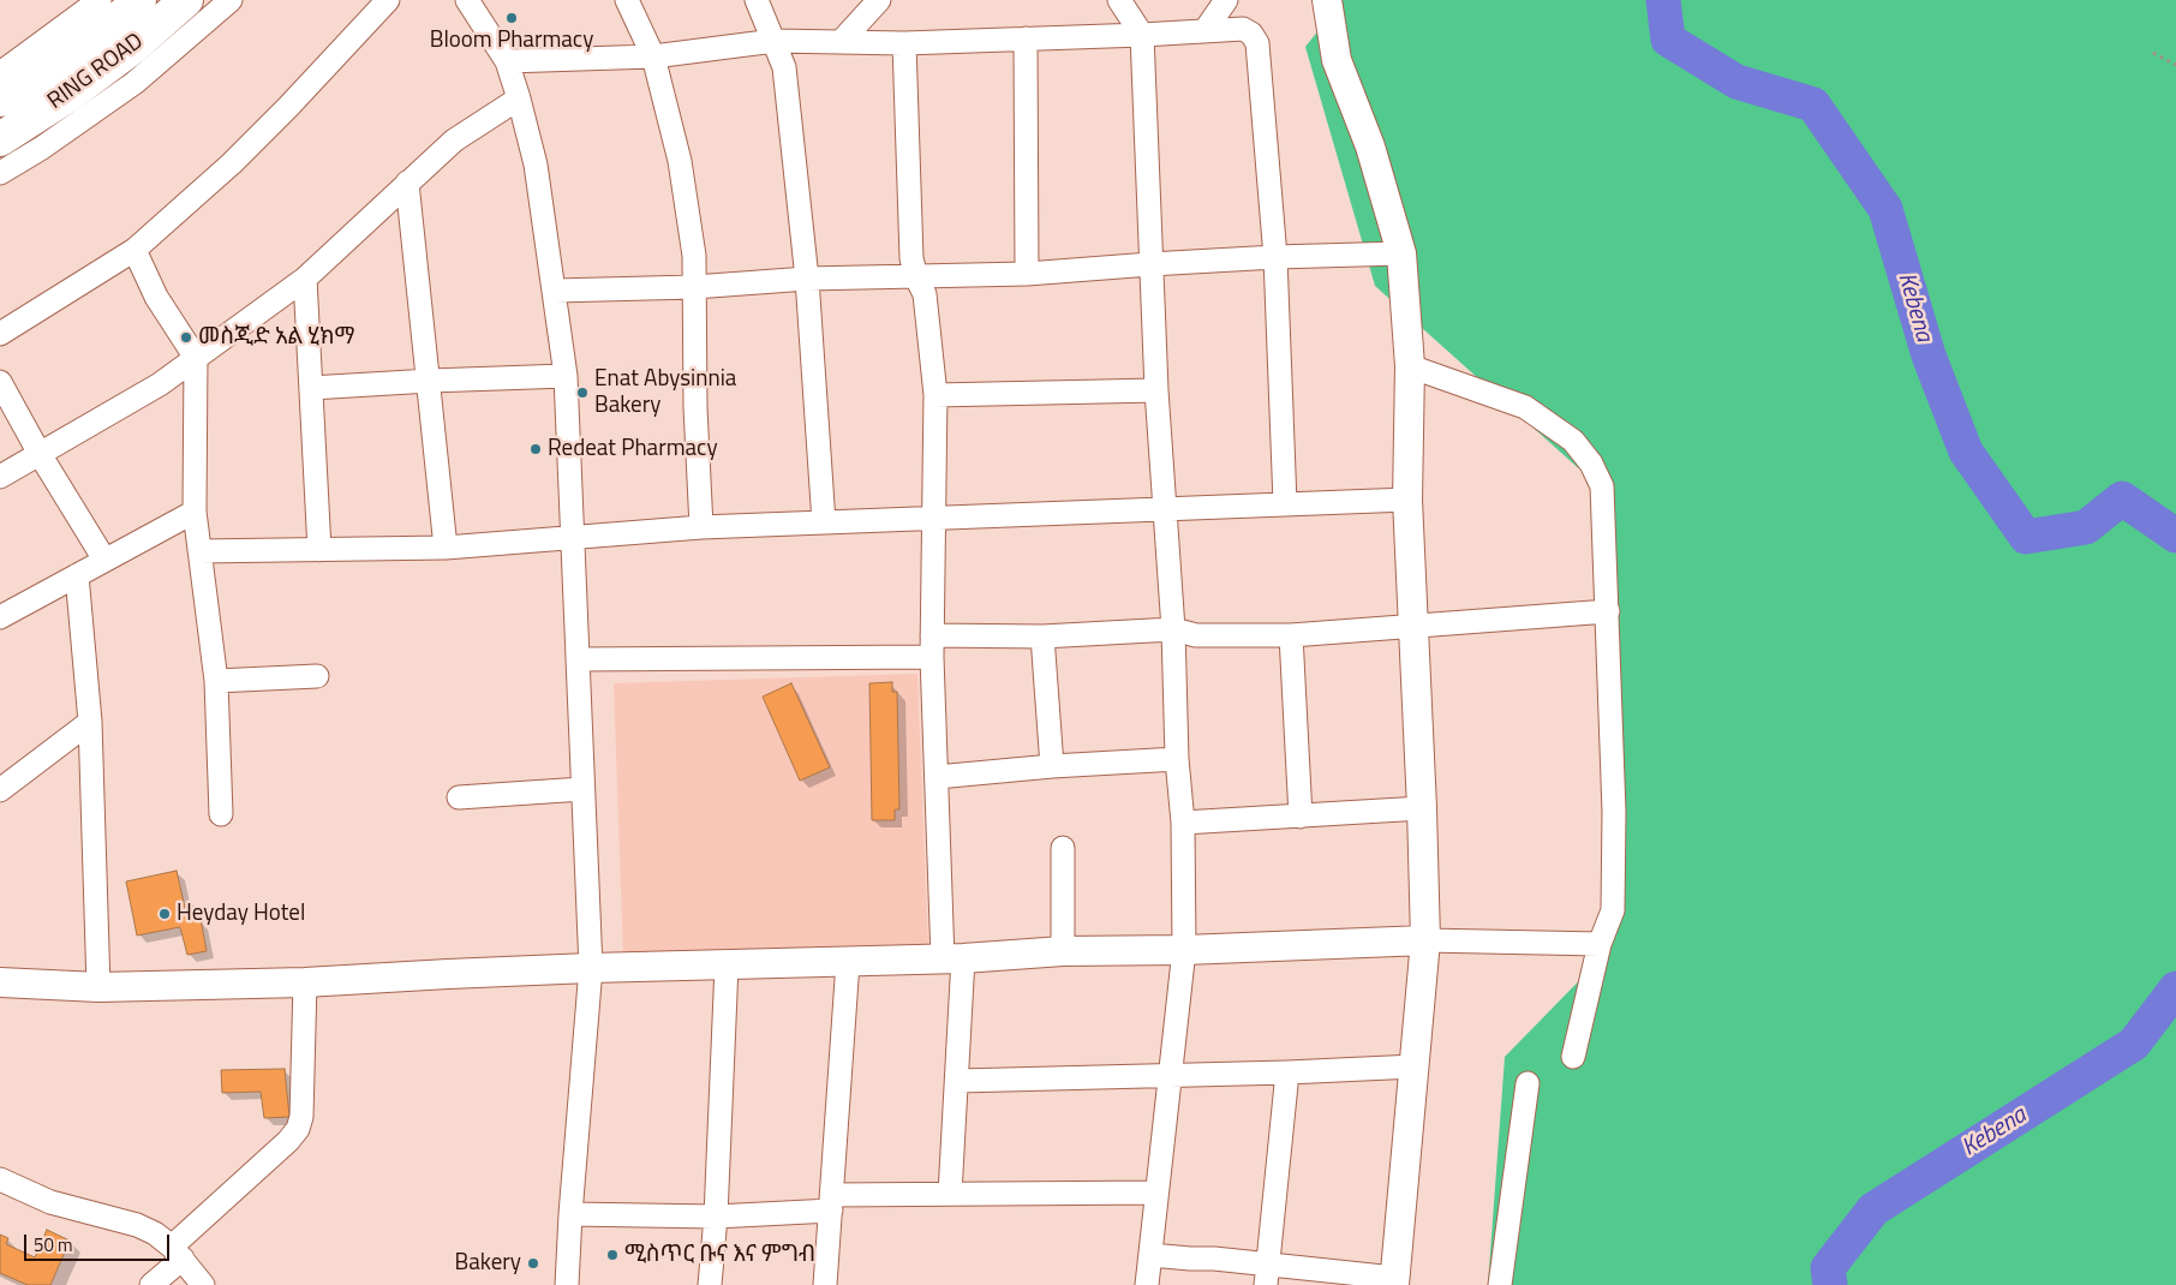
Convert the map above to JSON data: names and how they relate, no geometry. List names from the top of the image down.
{
  "streets": {
    "highway": ["RING ROAD"]
  },
  "water": ["Kebena"],
  "places": [
    "Bloom Pharmacy",
    "መስጂድ አል ሂክማ",
    "Enat Abysinnia Bakery",
    "Redeat Pharmacy",
    "Heyday Hotel",
    "ሚስጥር ቡና እና ምግብ",
    "Bakery"
  ],
  "scale_bar": "50 m"
}
